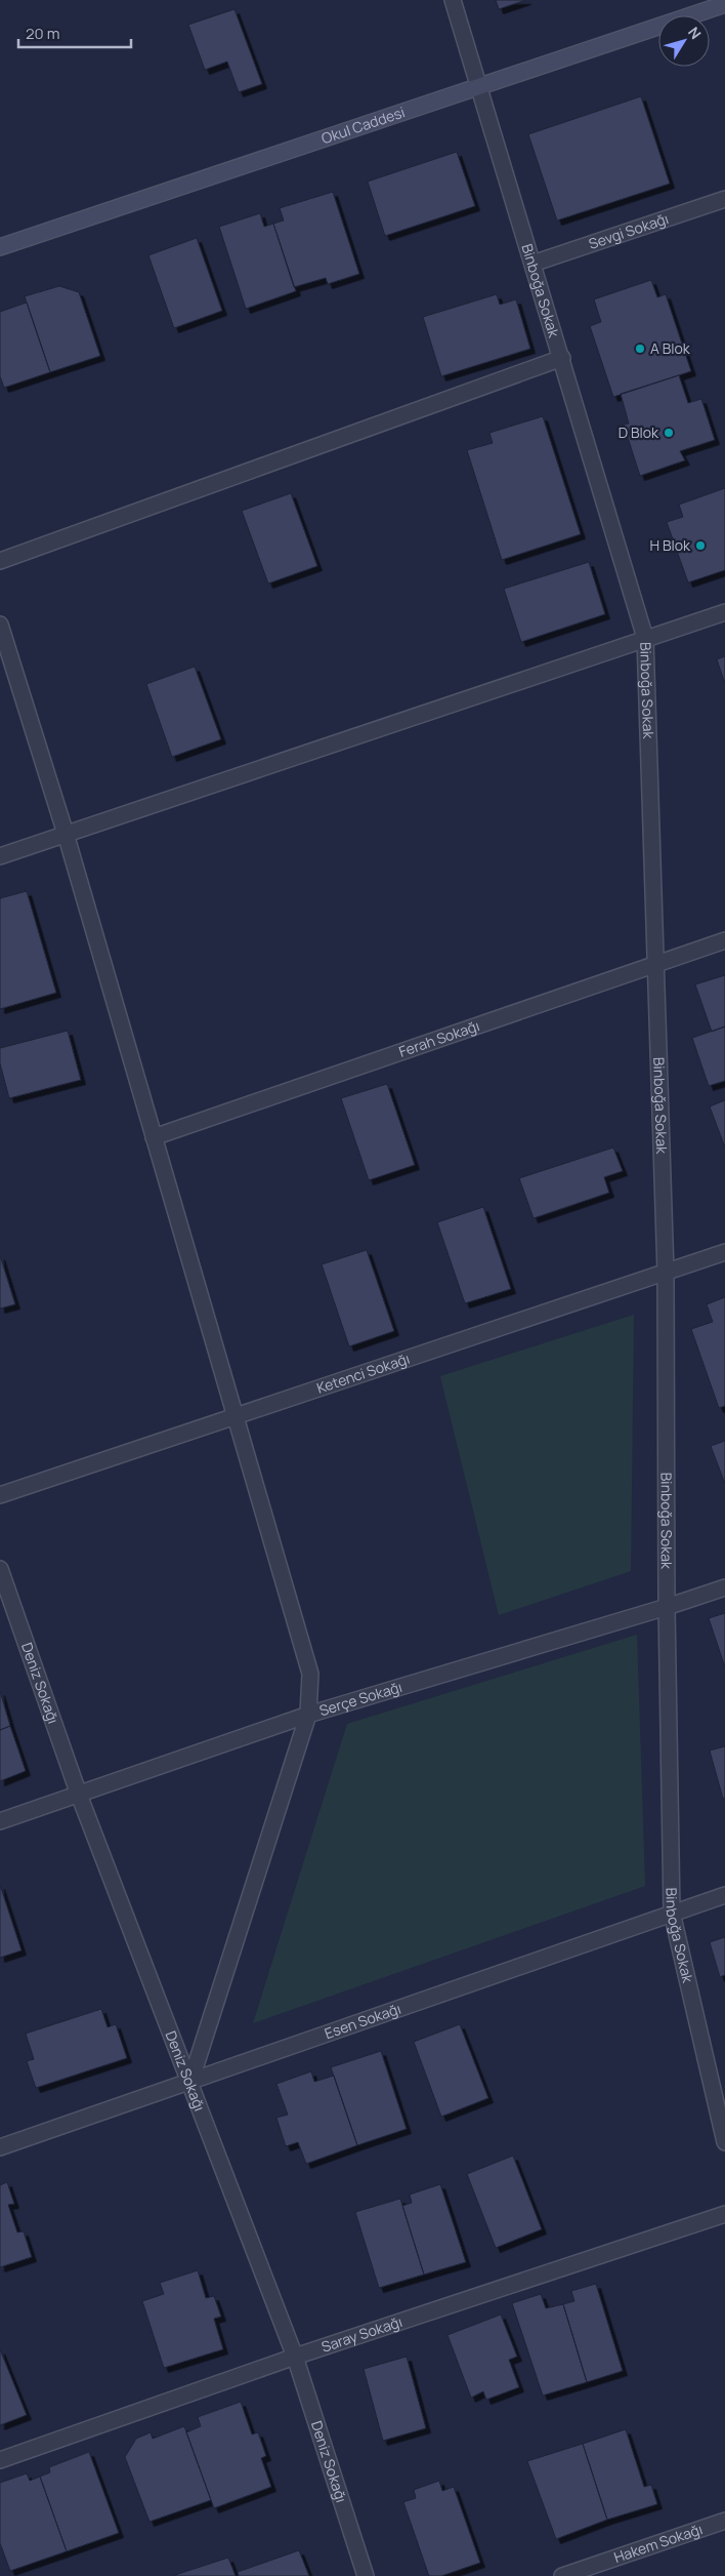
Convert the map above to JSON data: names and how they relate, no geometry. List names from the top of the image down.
{
  "streets": {
    "main road": ["Okul Caddesi"],
    "street": [
      "Sevgi Sokağı",
      "Binboğa Sokak",
      "Ferah Sokağı",
      "Ketenci Sokağı",
      "Deniz Sokağı",
      "Serçe Sokağı",
      "Esen Sokağı",
      "Saray Sokağı",
      "Hakem Sokağı"
    ]
  },
  "crossings": [
    ["Okul Caddesi", "Binboğa Sokak"],
    ["Sevgi Sokağı", "Binboğa Sokak"],
    ["Binboğa Sokak", "Ferah Sokağı"],
    ["Binboğa Sokak", "Ketenci Sokağı"],
    ["Binboğa Sokak", "Serçe Sokağı"],
    ["Binboğa Sokak", "Esen Sokağı"],
    ["Deniz Sokağı", "Serçe Sokağı"],
    ["Deniz Sokağı", "Esen Sokağı"],
    ["Deniz Sokağı", "Saray Sokağı"]
  ],
  "places": ["A Blok", "D Blok", "H Blok"],
  "scale_bar": "20 m",
  "north": "top right"
}
